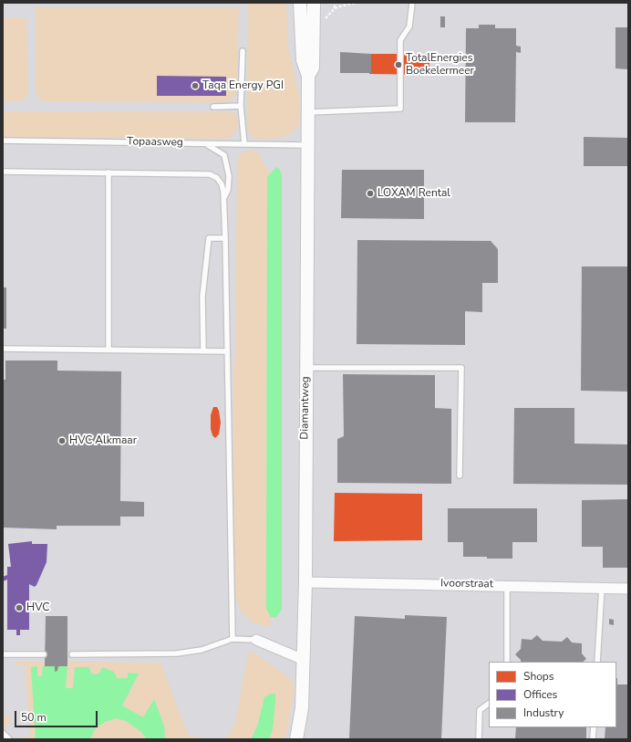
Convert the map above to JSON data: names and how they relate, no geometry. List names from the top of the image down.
{
  "streets": {
    "street": ["Diamantweg", "Ivoorstraat"],
    "lane": ["Topaasweg"]
  },
  "crossings": [
    ["Topaasweg", "Diamantweg"],
    ["Diamantweg", "Ivoorstraat"]
  ],
  "places": [
    "TotalEnergies Boekelermeer",
    "Taqa Energy PGI",
    "LOXAM Rental",
    "HVC Alkmaar",
    "HVC"
  ],
  "legend": ["Shops", "Offices", "Industry"],
  "scale_bar": "50 m"
}
